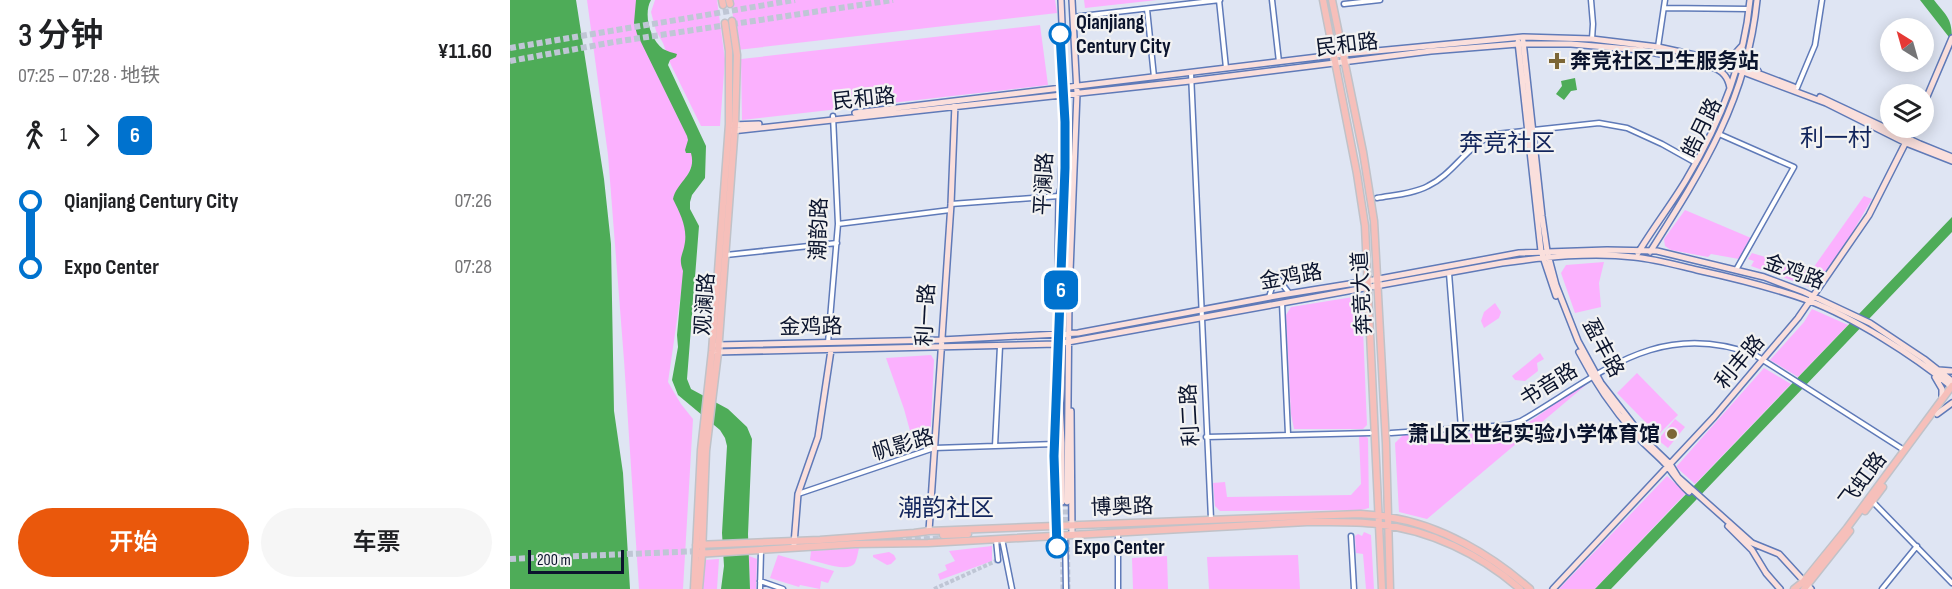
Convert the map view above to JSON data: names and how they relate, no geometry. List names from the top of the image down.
{
  "streets": {
    "main road": [
      "民和路",
      "皓月路",
      "平澜路",
      "金鸡路",
      "奔竞大道",
      "观澜路",
      "利一路",
      "盈丰路",
      "利丰路",
      "飞虹路",
      "博奥路"
    ],
    "street": [
      "潮韵路",
      "书音路",
      "利二路",
      "帆影路"
    ]
  },
  "crossings": [
    ["民和路", "皓月路"],
    ["民和路", "平澜路"],
    ["民和路", "潮韵路"],
    ["民和路", "奔竞大道"],
    ["民和路", "观澜路"],
    ["民和路", "利一路"],
    ["民和路", "盈丰路"],
    ["民和路", "利丰路"],
    ["民和路", "利二路"],
    ["皓月路", "金鸡路"],
    ["平澜路", "金鸡路"],
    ["潮韵路", "金鸡路"],
    ["金鸡路", "奔竞大道"],
    ["金鸡路", "观澜路"],
    ["金鸡路", "利一路"],
    ["金鸡路", "盈丰路"],
    ["金鸡路", "利丰路"],
    ["金鸡路", "利二路"],
    ["金鸡路", "飞虹路"],
    ["奔竞大道", "博奥路"],
    ["观澜路", "博奥路"],
    ["利一路", "帆影路"],
    ["利一路", "博奥路"],
    ["盈丰路", "利丰路"],
    ["盈丰路", "书音路"],
    ["盈丰路", "飞虹路"],
    ["利丰路", "书音路"],
    ["书音路", "飞虹路"],
    ["利二路", "博奥路"]
  ],
  "districts": ["利一村", "奔竞社区", "潮韵社区"],
  "places": {
    "other": ["Qianjiang Century City", "萧山区世纪实验小学体育馆", "Expo Center"],
    "health": ["奔竞社区卫生服务站"]
  },
  "lines": ["metro line 6"],
  "scale_bar": "200 m",
  "north": "top left",
  "page": {
    "heading": ["3 分钟", "07:25 – 07:28 · 地铁", "¥11.60"],
    "on_map": "6",
    "legs": ["1", "6"],
    "list": [
      {
        "name": "Qianjiang Century City",
        "value": "07:26"
      },
      {
        "name": "Expo Center",
        "value": "07:28"
      }
    ],
    "buttons": ["开始", "车票"],
    "scale": "200 m"
  }
}
